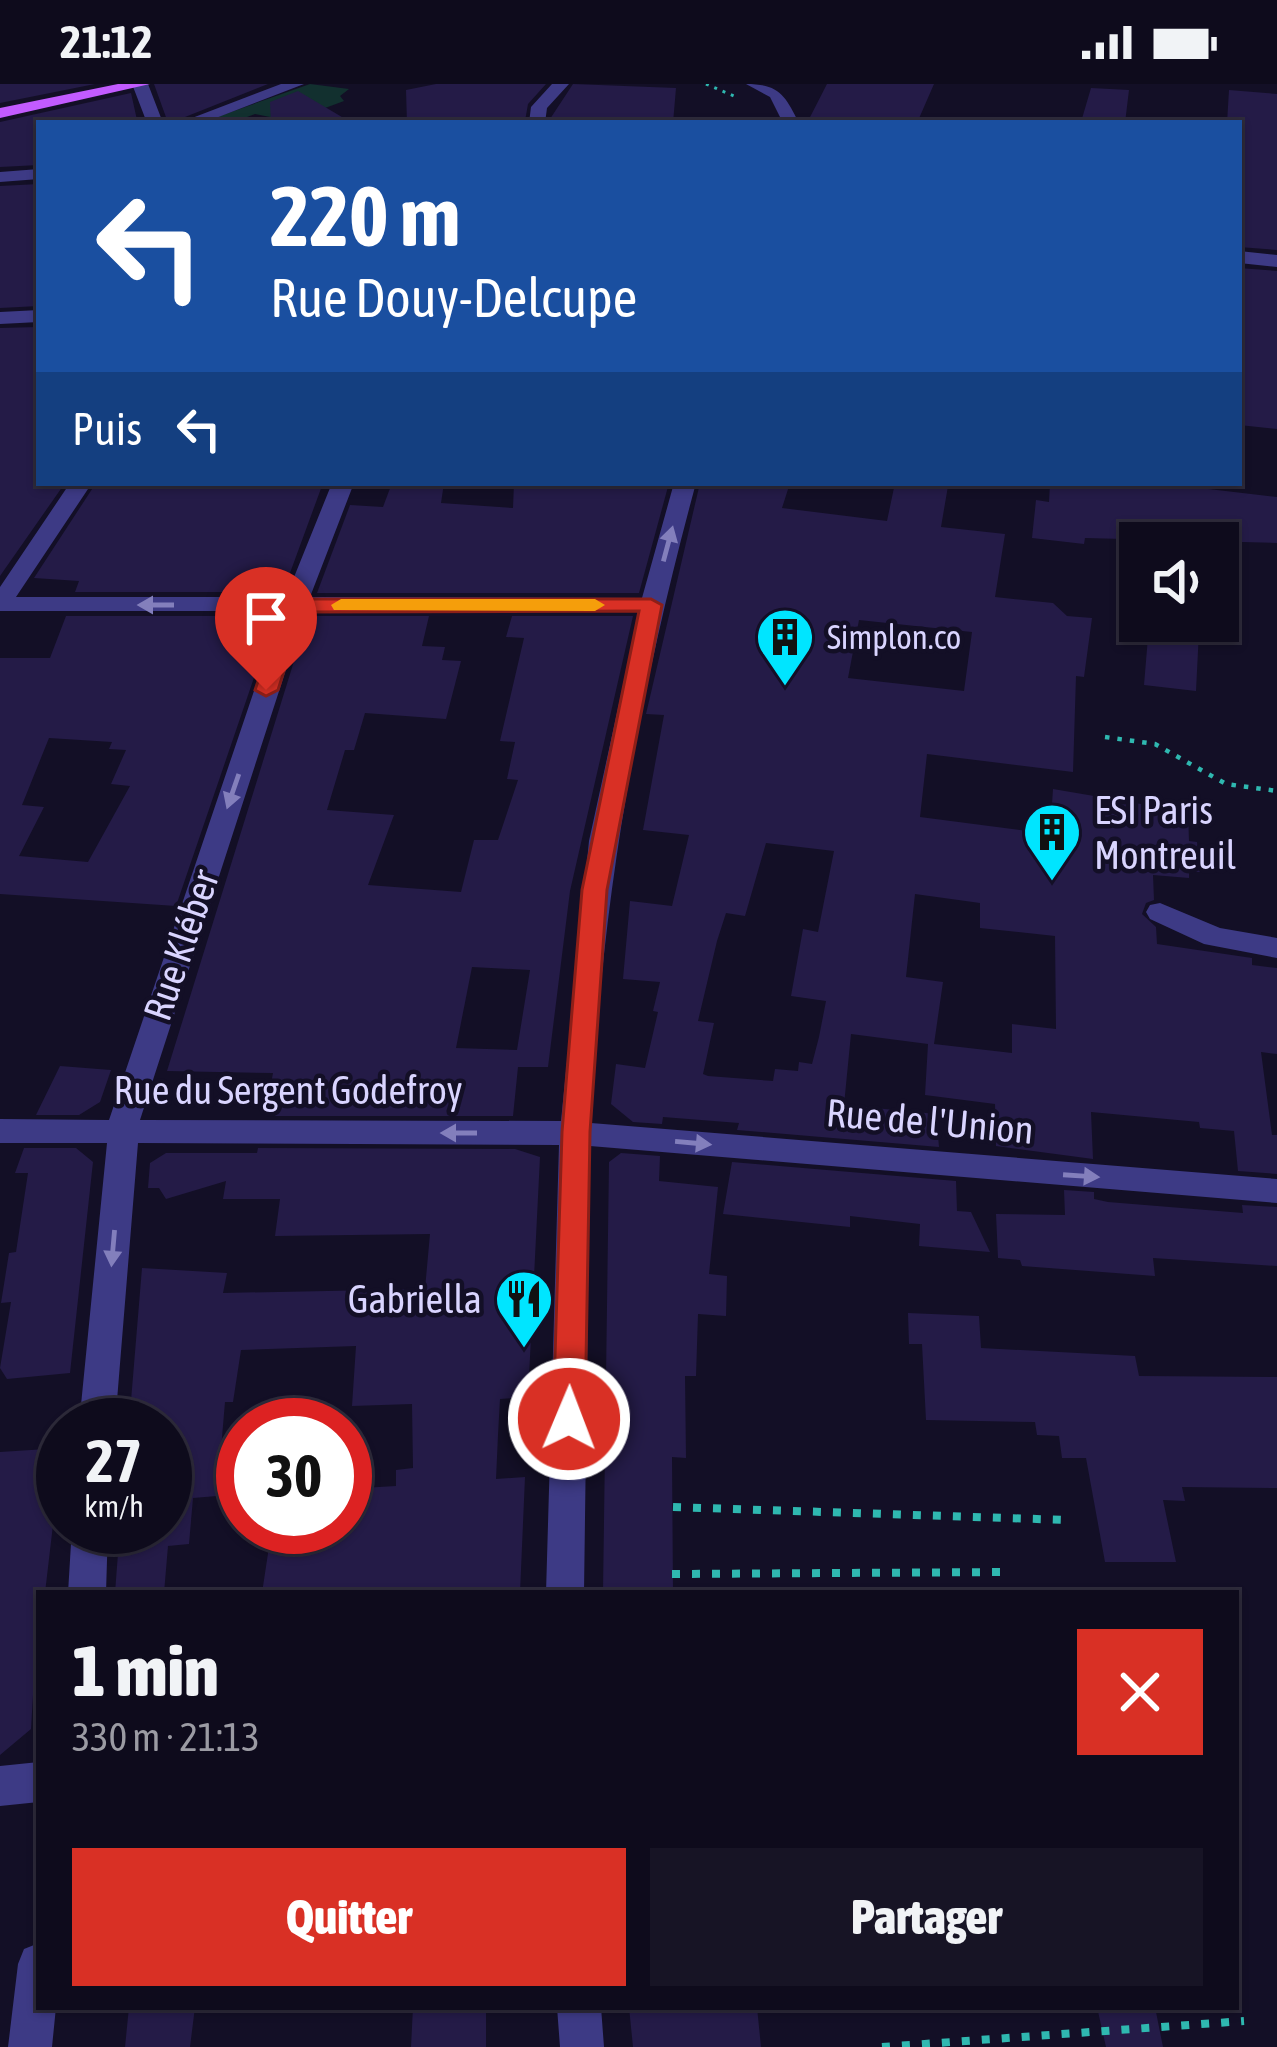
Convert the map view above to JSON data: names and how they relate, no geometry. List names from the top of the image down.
{
  "streets": {
    "street": ["Rue Kléber", "Rue du Sergent Godefroy", "Rue de l'Union"]
  },
  "crossings": [
    ["Rue Kléber", "Rue du Sergent Godefroy"],
    ["Rue du Sergent Godefroy", "Rue de l'Union"]
  ],
  "one_way": ["Rue Kléber", "Rue du Sergent Godefroy", "Rue de l'Union"],
  "places": {
    "building": ["Simplon.co", "ESI Paris Montreuil"],
    "restaurant": ["Gabriella"]
  },
  "page": {
    "status": "21:12",
    "turn": ["220 m", "Rue Douy-Delcupe"],
    "then": "Puis",
    "speed": "27 km/h",
    "limit": "30",
    "heading": ["1 min", "330 m · 21:13"],
    "buttons": ["Quitter", "Partager"]
  }
}
